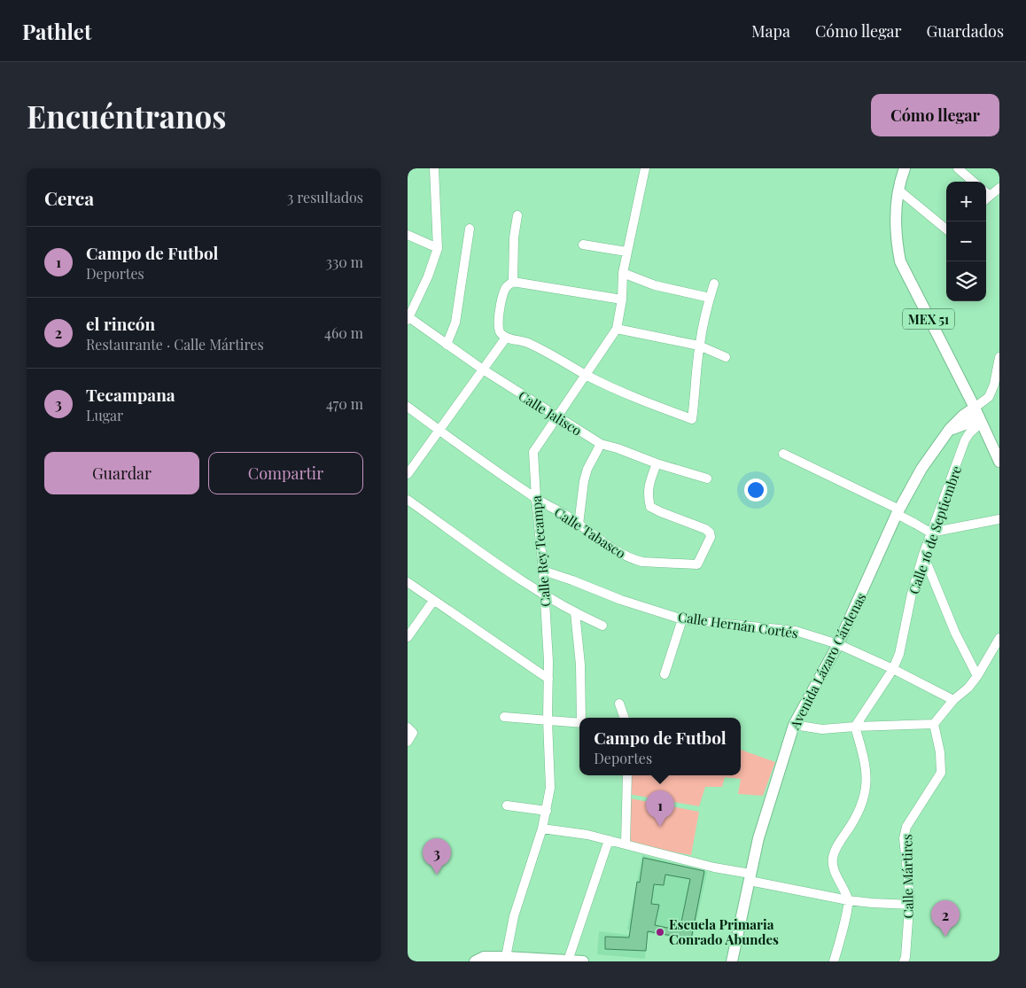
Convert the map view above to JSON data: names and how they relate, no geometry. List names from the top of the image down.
{
  "streets": {
    "main road": ["MEX 51", "Avenida Lázaro Cárdenas"],
    "street": [
      "Calle Jalisco",
      "Calle 16 de Septiembre",
      "Calle Tabasco",
      "Calle Rey Tecampa",
      "Calle Hernán Cortés",
      "Calle Mártires"
    ]
  },
  "crossings": [
    ["MEX 51", "Calle 16 de Septiembre"],
    ["MEX 51", "Avenida Lázaro Cárdenas"],
    ["Calle Jalisco", "Calle Tabasco"],
    ["Calle Jalisco", "Calle Rey Tecampa"],
    ["Calle 16 de Septiembre", "Calle Hernán Cortés"],
    ["Calle Tabasco", "Calle Rey Tecampa"],
    ["Calle Rey Tecampa", "Calle Hernán Cortés"],
    ["Calle Hernán Cortés", "Avenida Lázaro Cárdenas"]
  ],
  "places": ["Escuela Primaria Conrado Abundes"],
  "page": {
    "header": "Pathlet",
    "nav": ["Mapa", "Cómo llegar", "Guardados"],
    "buttons": [
      "Cómo llegar",
      ["Guardar", "Compartir"]
    ],
    "title": "Encuéntranos",
    "heading": ["Cerca", "3 resultados"],
    "map_buttons": ["+", "−"],
    "list": [
      {
        "mark": "1",
        "name": "Campo de Futbol",
        "note": "Deportes",
        "value": "330 m"
      },
      {
        "mark": "2",
        "name": "el rincón",
        "note": "Restaurante · Calle Mártires",
        "value": "460 m"
      },
      {
        "mark": "3",
        "name": "Tecampana",
        "note": "Lugar",
        "value": "470 m"
      }
    ],
    "popup": ["Campo de Futbol", "Deportes"],
    "pins": ["1", "3", "2"]
  }
}
